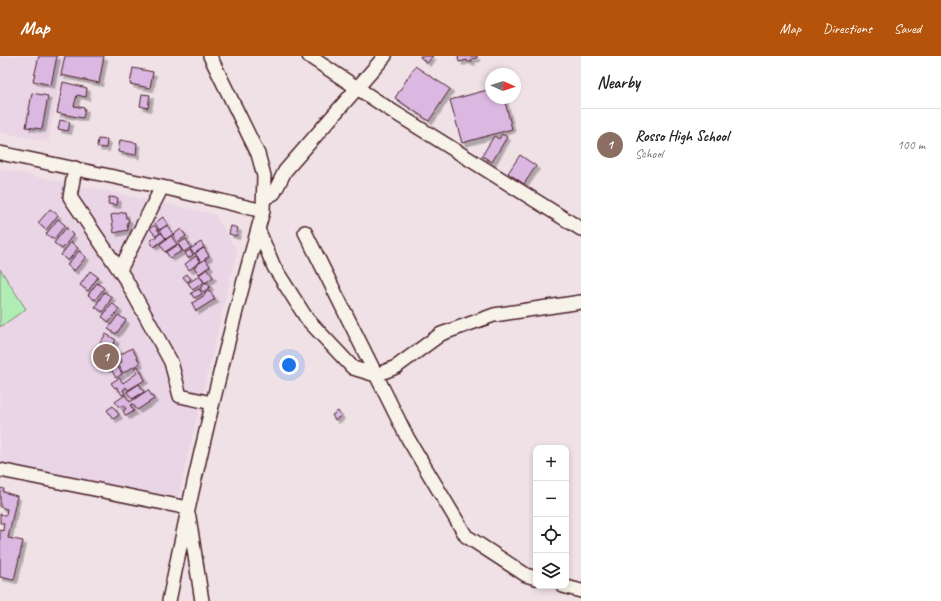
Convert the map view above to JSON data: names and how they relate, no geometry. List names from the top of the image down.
{
  "north": "right",
  "page": {
    "header": "Map",
    "nav": ["Map", "Directions", "Saved"],
    "heading": "Nearby",
    "list": [
      {
        "mark": "1",
        "name": "Rosso High School",
        "note": "School",
        "value": "100 m"
      }
    ],
    "pins": "1",
    "map_buttons": ["+", "−"]
  }
}
